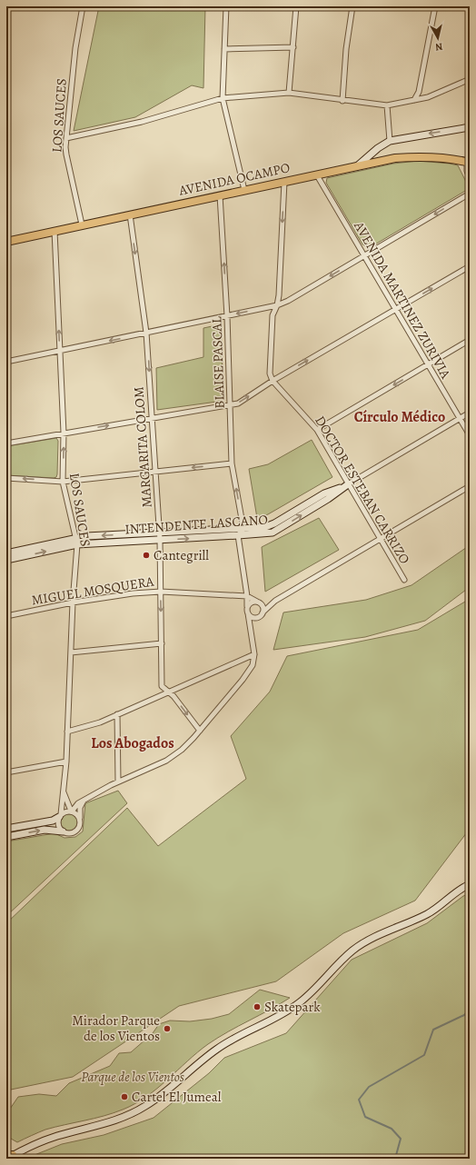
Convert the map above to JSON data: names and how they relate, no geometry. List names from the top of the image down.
{
  "streets": {
    "main road": ["AVENIDA OCAMPO", "INTENDENTE LASCANO"],
    "street": [
      "LOS SAUCES",
      "AVENIDA MARTINEZ ZURIVIA",
      "BLAISE PASCAL",
      "MARGARITA COLOM",
      "DOCTOR ESTEBAN CARRIZO",
      "MIGUEL MOSQUERA"
    ]
  },
  "crossings": [
    ["LOS SAUCES", "AVENIDA OCAMPO"],
    ["LOS SAUCES", "INTENDENTE LASCANO"],
    ["LOS SAUCES", "MIGUEL MOSQUERA"],
    ["AVENIDA OCAMPO", "AVENIDA MARTINEZ ZURIVIA"],
    ["AVENIDA OCAMPO", "BLAISE PASCAL"],
    ["AVENIDA OCAMPO", "MARGARITA COLOM"],
    ["BLAISE PASCAL", "INTENDENTE LASCANO"],
    ["MARGARITA COLOM", "INTENDENTE LASCANO"],
    ["MARGARITA COLOM", "MIGUEL MOSQUERA"],
    ["DOCTOR ESTEBAN CARRIZO", "INTENDENTE LASCANO"]
  ],
  "one_way": ["BLAISE PASCAL", "MARGARITA COLOM"],
  "districts": ["Círculo Médico", "Los Abogados"],
  "parks": ["Parque de los Vientos"],
  "places": [
    "Cantegrill",
    "Skatepark",
    "Mirador Parque de los Vientos",
    "Cartel El Jumeal"
  ],
  "north": "bottom"
}
